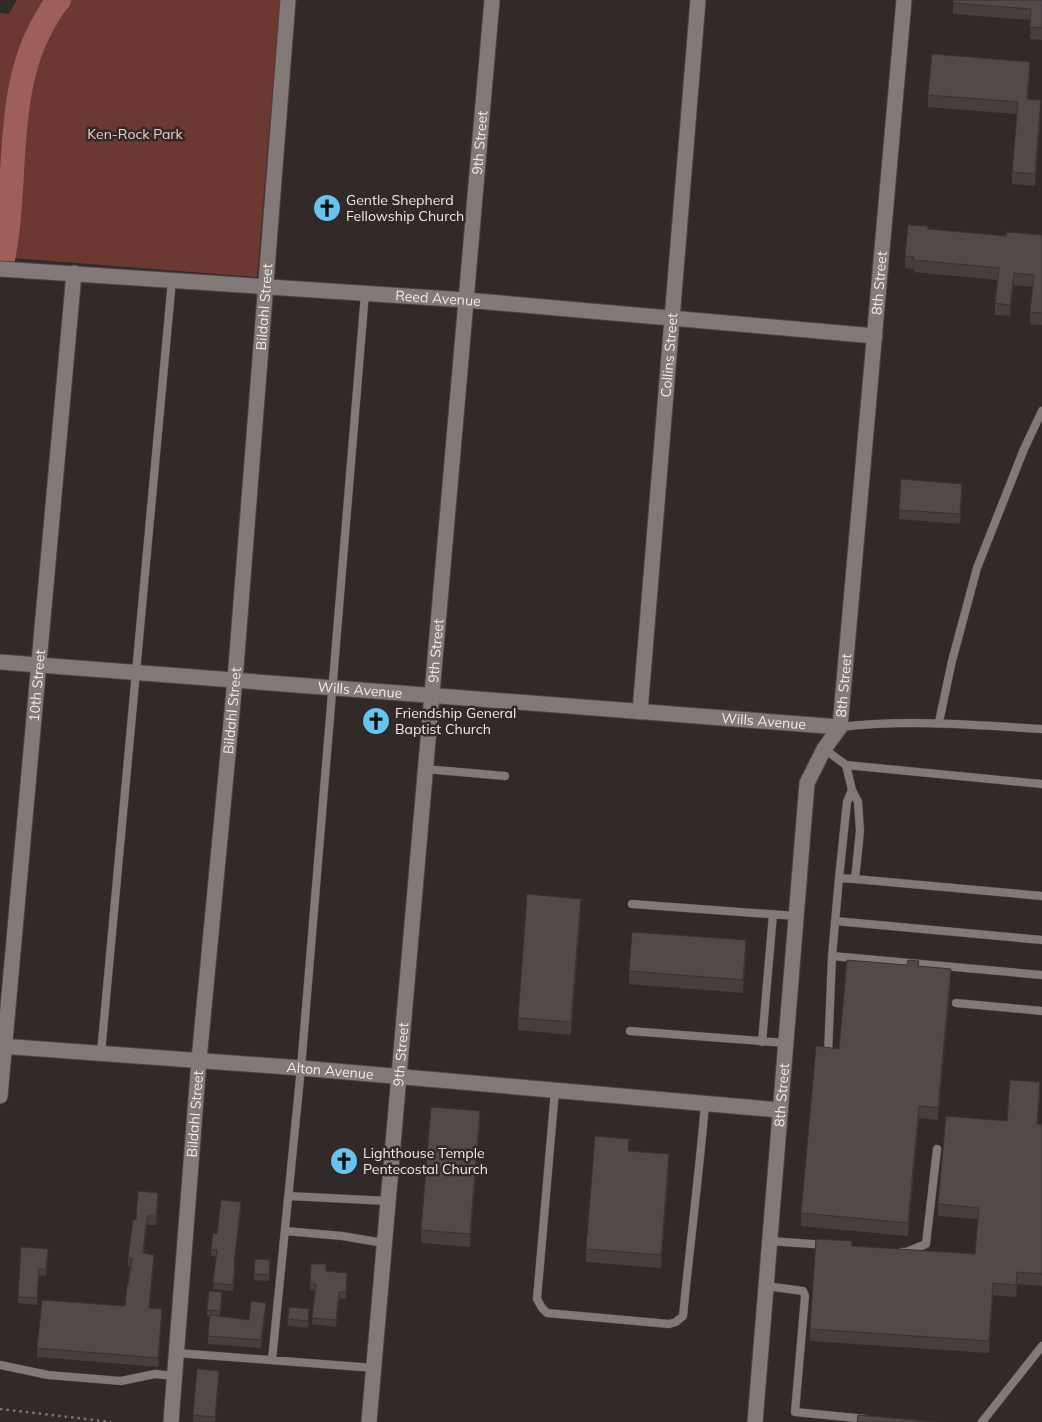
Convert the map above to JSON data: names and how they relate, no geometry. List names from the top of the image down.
{
  "streets": {
    "street": [
      "9th Street",
      "8th Street",
      "Reed Avenue",
      "Bildahl Street",
      "Collins Street",
      "10th Street",
      "Wills Avenue",
      "Alton Avenue"
    ]
  },
  "crossings": [
    ["9th Street", "Reed Avenue"],
    ["9th Street", "Wills Avenue"],
    ["9th Street", "Alton Avenue"],
    ["8th Street", "Reed Avenue"],
    ["8th Street", "Wills Avenue"],
    ["8th Street", "Alton Avenue"],
    ["Reed Avenue", "Bildahl Street"],
    ["Reed Avenue", "Collins Street"],
    ["Reed Avenue", "10th Street"],
    ["Bildahl Street", "Wills Avenue"],
    ["Bildahl Street", "Alton Avenue"],
    ["Collins Street", "Wills Avenue"],
    ["10th Street", "Wills Avenue"],
    ["10th Street", "Alton Avenue"]
  ],
  "parks": ["Ken-Rock Park"],
  "places": {
    "church": ["Gentle Shepherd Fellowship Church", "Friendship General Baptist Church", "Lighthouse Temple Pentecostal Church"]
  }
}
